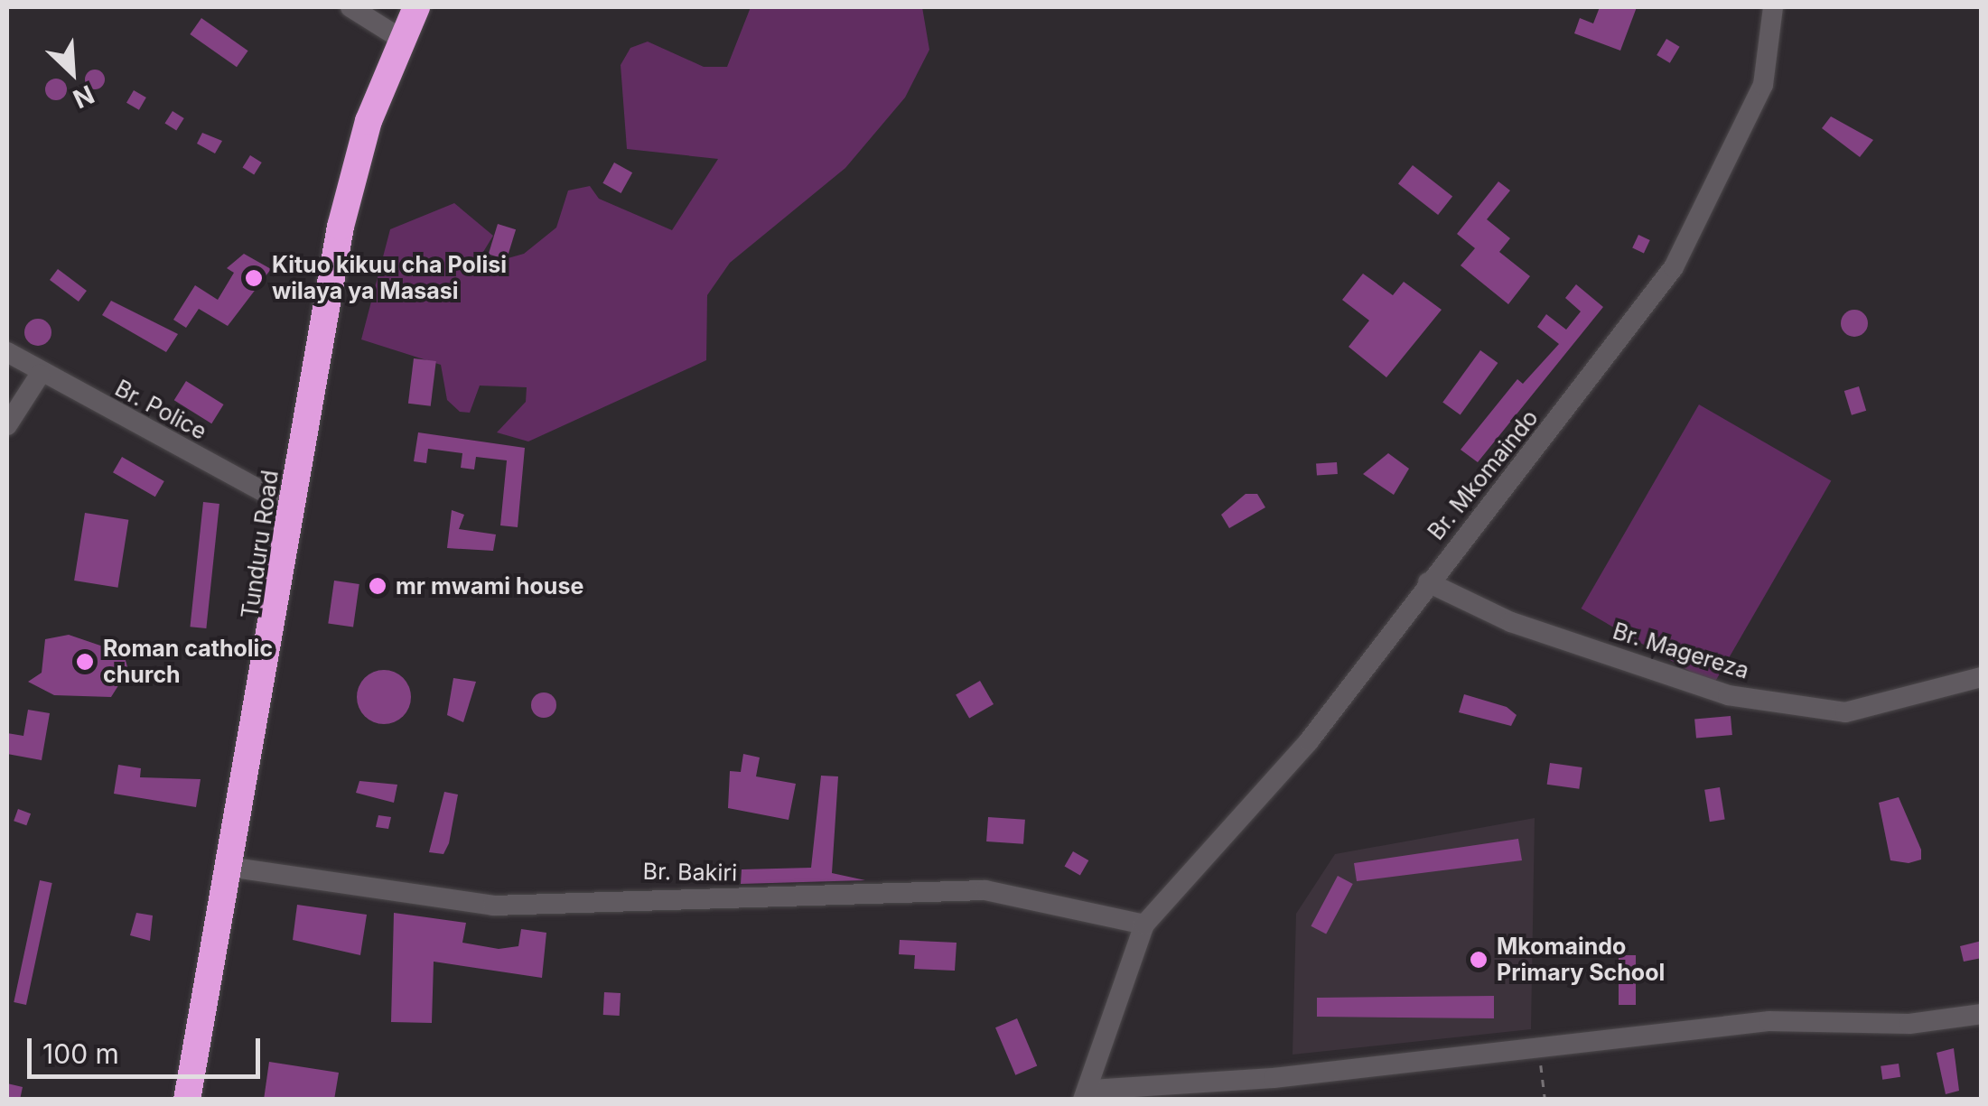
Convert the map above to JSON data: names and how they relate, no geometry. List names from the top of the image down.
{
  "streets": {
    "highway": ["Tunduru Road"],
    "street": [
      "Br. Police",
      "Br. Mkomaindo",
      "Br. Magereza",
      "Br. Bakiri"
    ]
  },
  "crossings": [
    ["Br. Police", "Tunduru Road"],
    ["Br. Mkomaindo", "Br. Magereza"],
    ["Br. Mkomaindo", "Br. Bakiri"],
    ["Tunduru Road", "Br. Bakiri"]
  ],
  "places": [
    "Kituo kikuu cha Polisi wilaya ya Masasi",
    "mr mwami house",
    "Roman catholic church",
    "Mkomaindo Primary School"
  ],
  "scale_bar": "100 m",
  "north": "bottom right"
}
